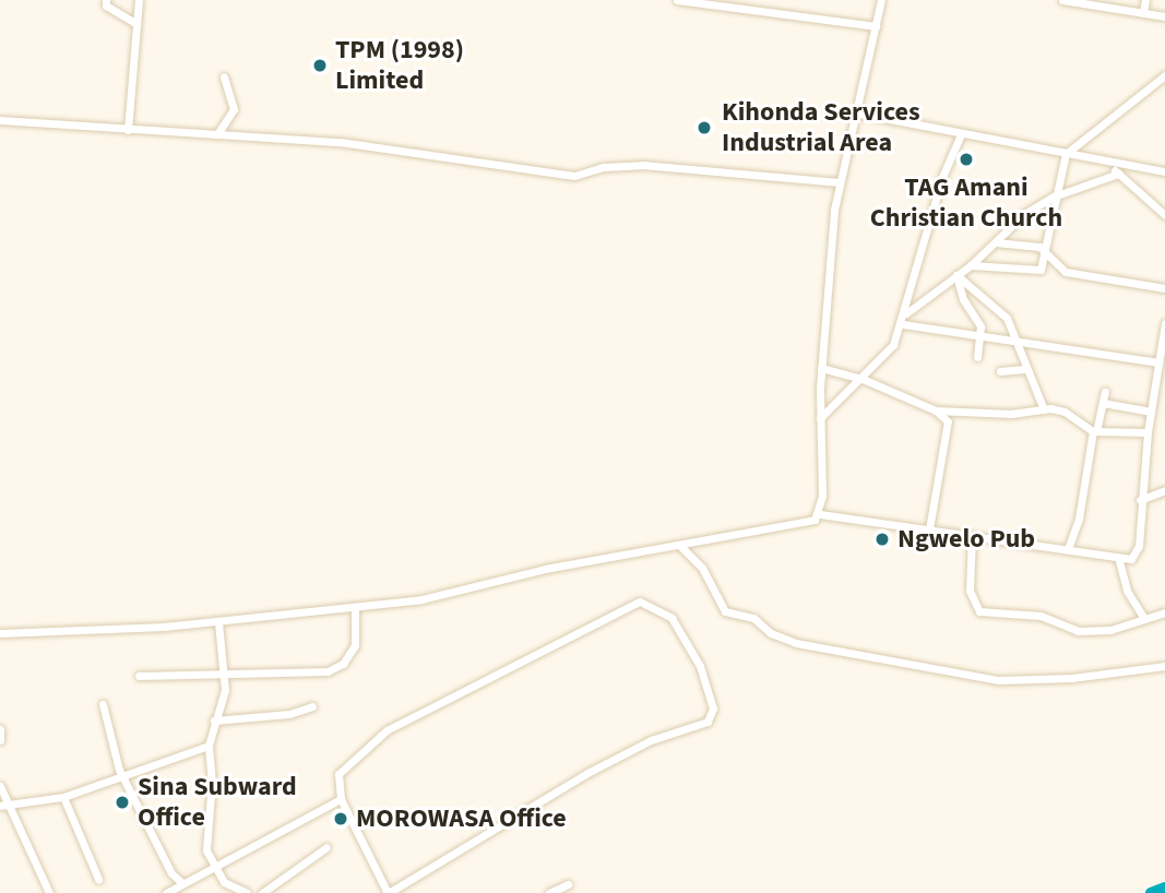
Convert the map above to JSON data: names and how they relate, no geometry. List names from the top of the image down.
{
  "places": [
    "TPM (1998) Limited",
    "Kihonda Services Industrial Area",
    "TAG Amani Christian Church",
    "Ngwelo Pub",
    "Sina Subward Office",
    "MOROWASA Office"
  ]
}
